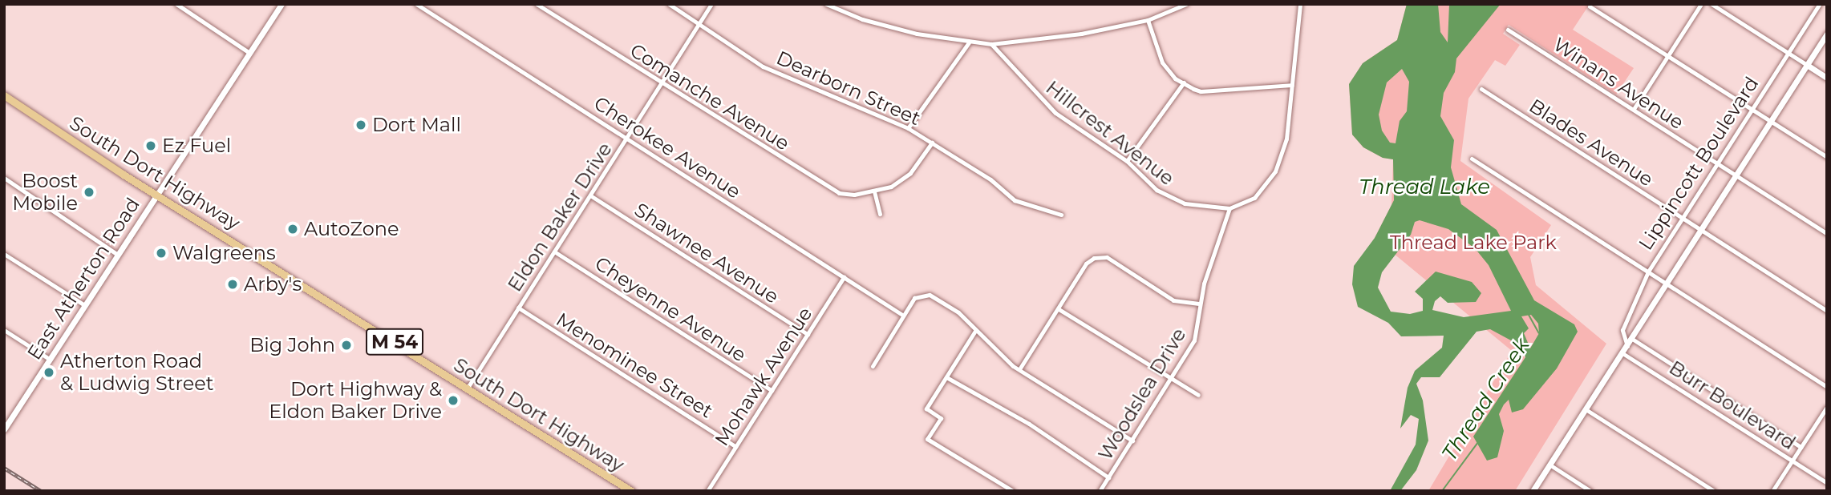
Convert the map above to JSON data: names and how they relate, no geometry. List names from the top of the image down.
{
  "streets": {
    "main road": ["South Dort Highway", "M 54"],
    "street": [
      "Winans Avenue",
      "Dearborn Street",
      "Comanche Avenue",
      "Hillcrest Avenue",
      "Blades Avenue",
      "Cherokee Avenue",
      "Lippincott Boulevard",
      "Eldon Baker Drive",
      "Shawnee Avenue",
      "East Atherton Road",
      "Cheyenne Avenue",
      "Menominee Street",
      "Mohawk Avenue",
      "Woodslea Drive",
      "Burr Boulevard"
    ]
  },
  "crossings": [
    ["Winans Avenue", "Lippincott Boulevard"],
    ["Dearborn Street", "Comanche Avenue"],
    ["Dearborn Street", "Eldon Baker Drive"],
    ["Comanche Avenue", "Eldon Baker Drive"],
    ["Hillcrest Avenue", "Woodslea Drive"],
    ["Blades Avenue", "Lippincott Boulevard"],
    ["Cherokee Avenue", "Eldon Baker Drive"],
    ["Cherokee Avenue", "Mohawk Avenue"],
    ["Lippincott Boulevard", "Burr Boulevard"],
    ["South Dort Highway", "Eldon Baker Drive"],
    ["South Dort Highway", "East Atherton Road"],
    ["Eldon Baker Drive", "Shawnee Avenue"],
    ["Eldon Baker Drive", "Cheyenne Avenue"],
    ["Eldon Baker Drive", "Menominee Street"],
    ["Shawnee Avenue", "Mohawk Avenue"],
    ["Cheyenne Avenue", "Mohawk Avenue"],
    ["Menominee Street", "Mohawk Avenue"]
  ],
  "water": ["Thread Lake", "Thread Creek"],
  "parks": ["Thread Lake Park"],
  "places": [
    "Dort Mall",
    "Ez Fuel",
    "Boost Mobile",
    "AutoZone",
    "Walgreens",
    "Arby's",
    "Big John",
    "Atherton Road & Ludwig Street",
    "Dort Highway & Eldon Baker Drive"
  ]
}
